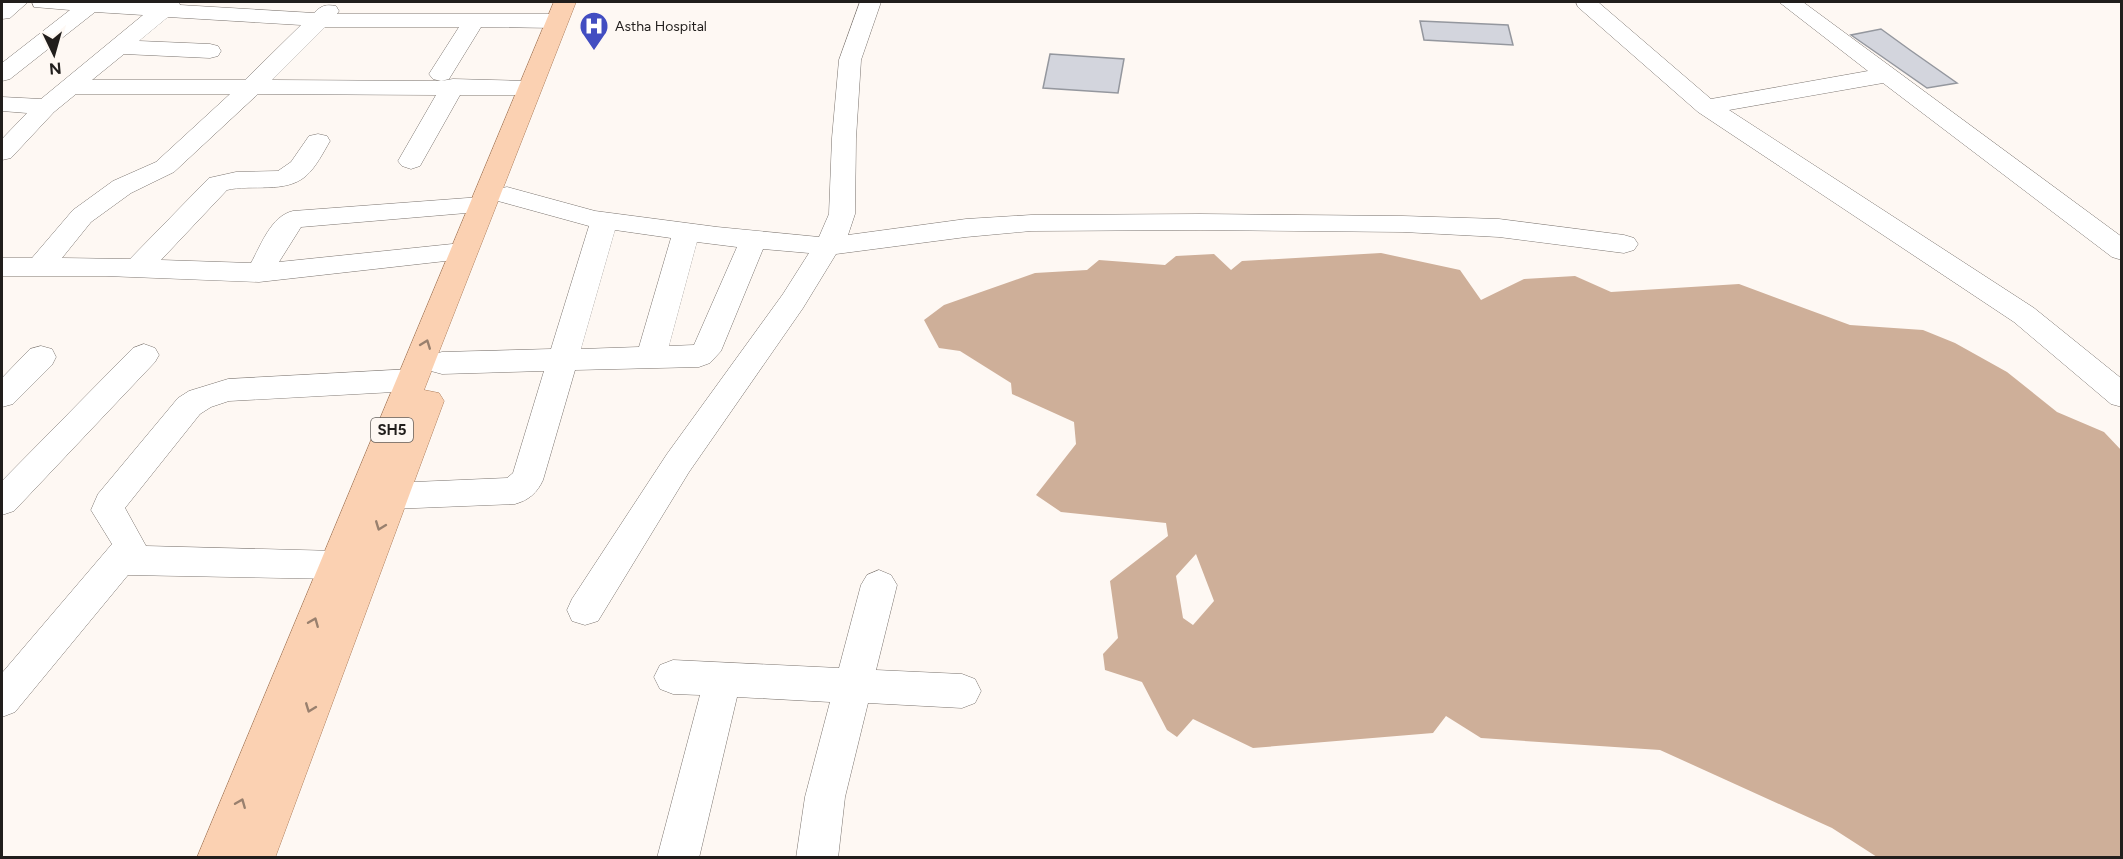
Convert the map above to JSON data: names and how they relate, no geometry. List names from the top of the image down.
{
  "streets": {
    "main road": ["SH5"]
  },
  "places": {
    "hospital": ["Astha Hospital"]
  },
  "north": "bottom"
}
